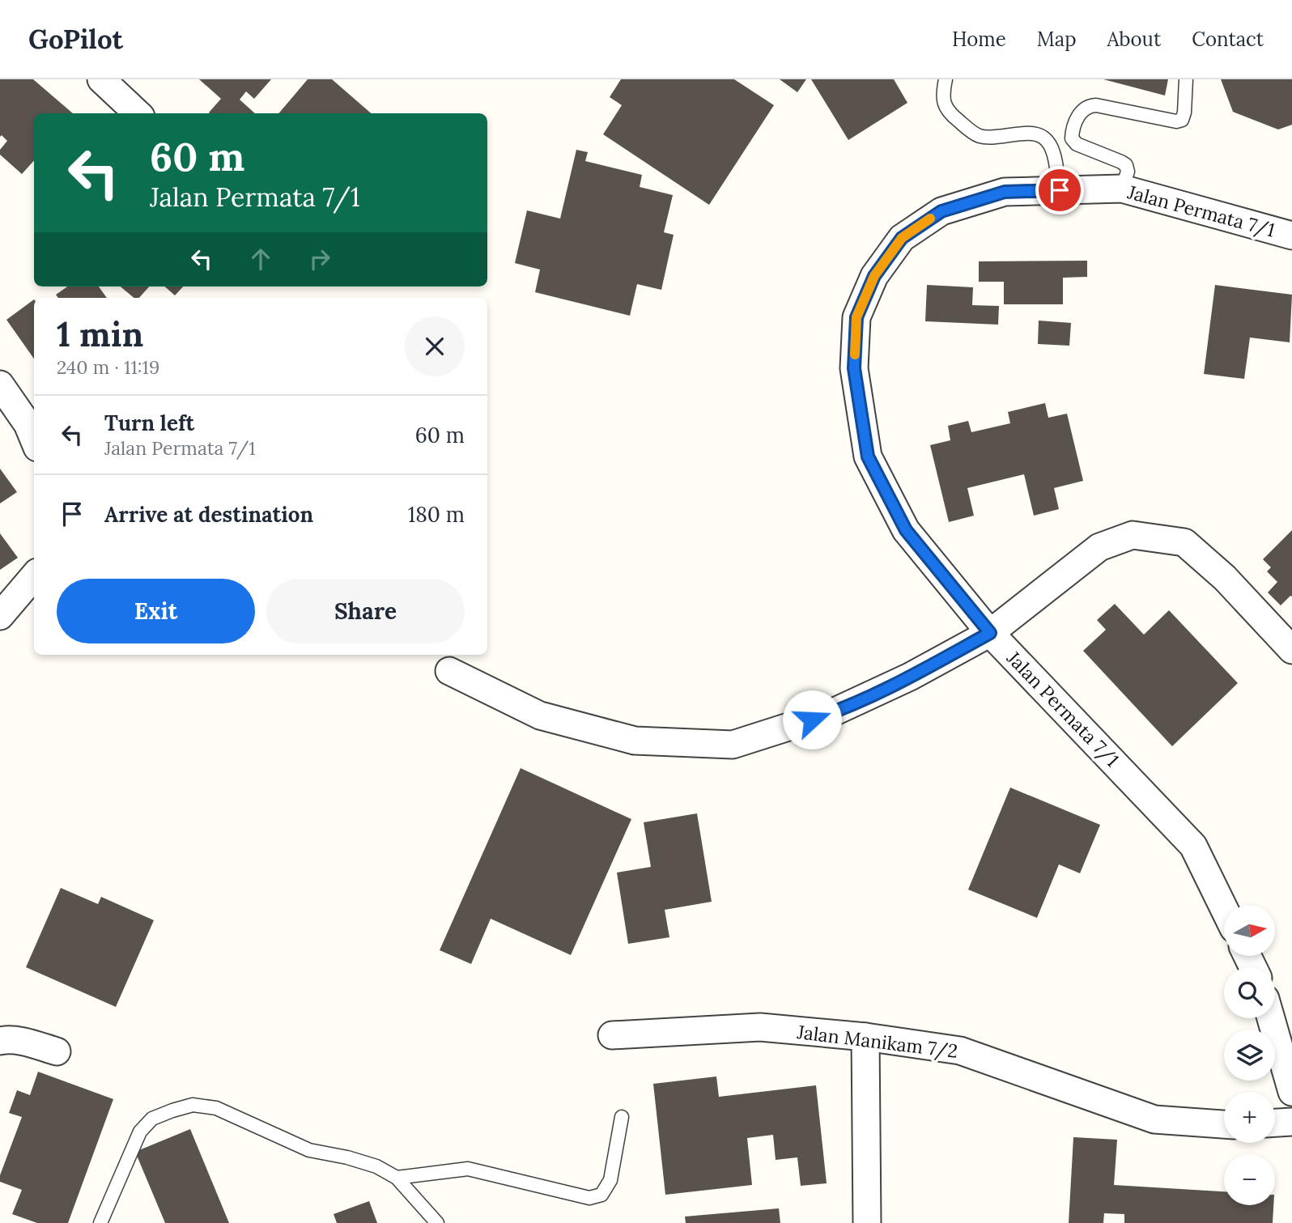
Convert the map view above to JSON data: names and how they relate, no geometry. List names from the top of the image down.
{
  "streets": {
    "street": ["Jalan Permata 7/1", "Jalan Manikam 7/2"]
  },
  "north": "right",
  "page": {
    "header": "GoPilot",
    "nav": [
      "Home",
      "Map",
      "About",
      "Contact"
    ],
    "turn": ["60 m", "Jalan Permata 7/1"],
    "heading": ["1 min", "240 m · 11:19"],
    "list": [
      {
        "name": "Turn left",
        "note": "Jalan Permata 7/1",
        "value": "60 m"
      },
      {
        "name": "Arrive at destination",
        "value": "180 m"
      }
    ],
    "buttons": ["Exit", "Share"],
    "map_buttons": ["+", "−"]
  }
}
